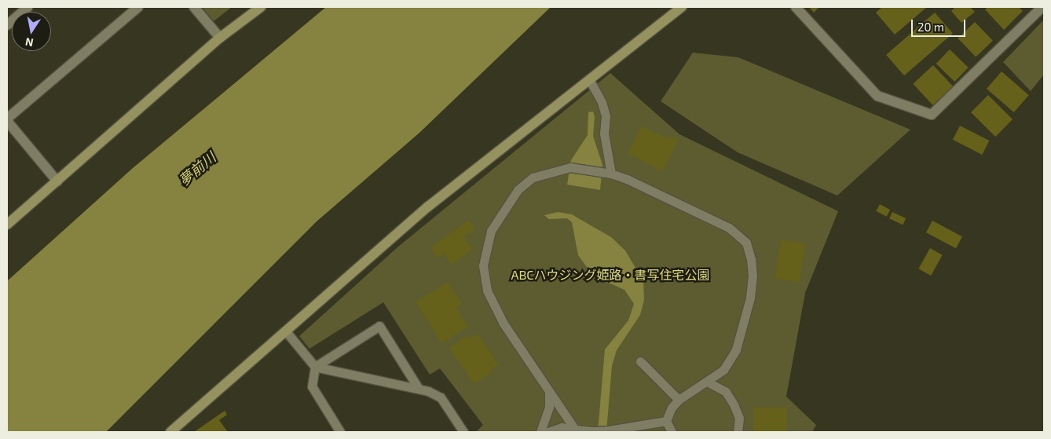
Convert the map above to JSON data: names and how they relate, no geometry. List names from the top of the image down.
{
  "water": ["夢前川"],
  "parks": ["ABCハウジング姫路・書写住宅公園"],
  "scale_bar": "20 m",
  "north": "bottom"
}
